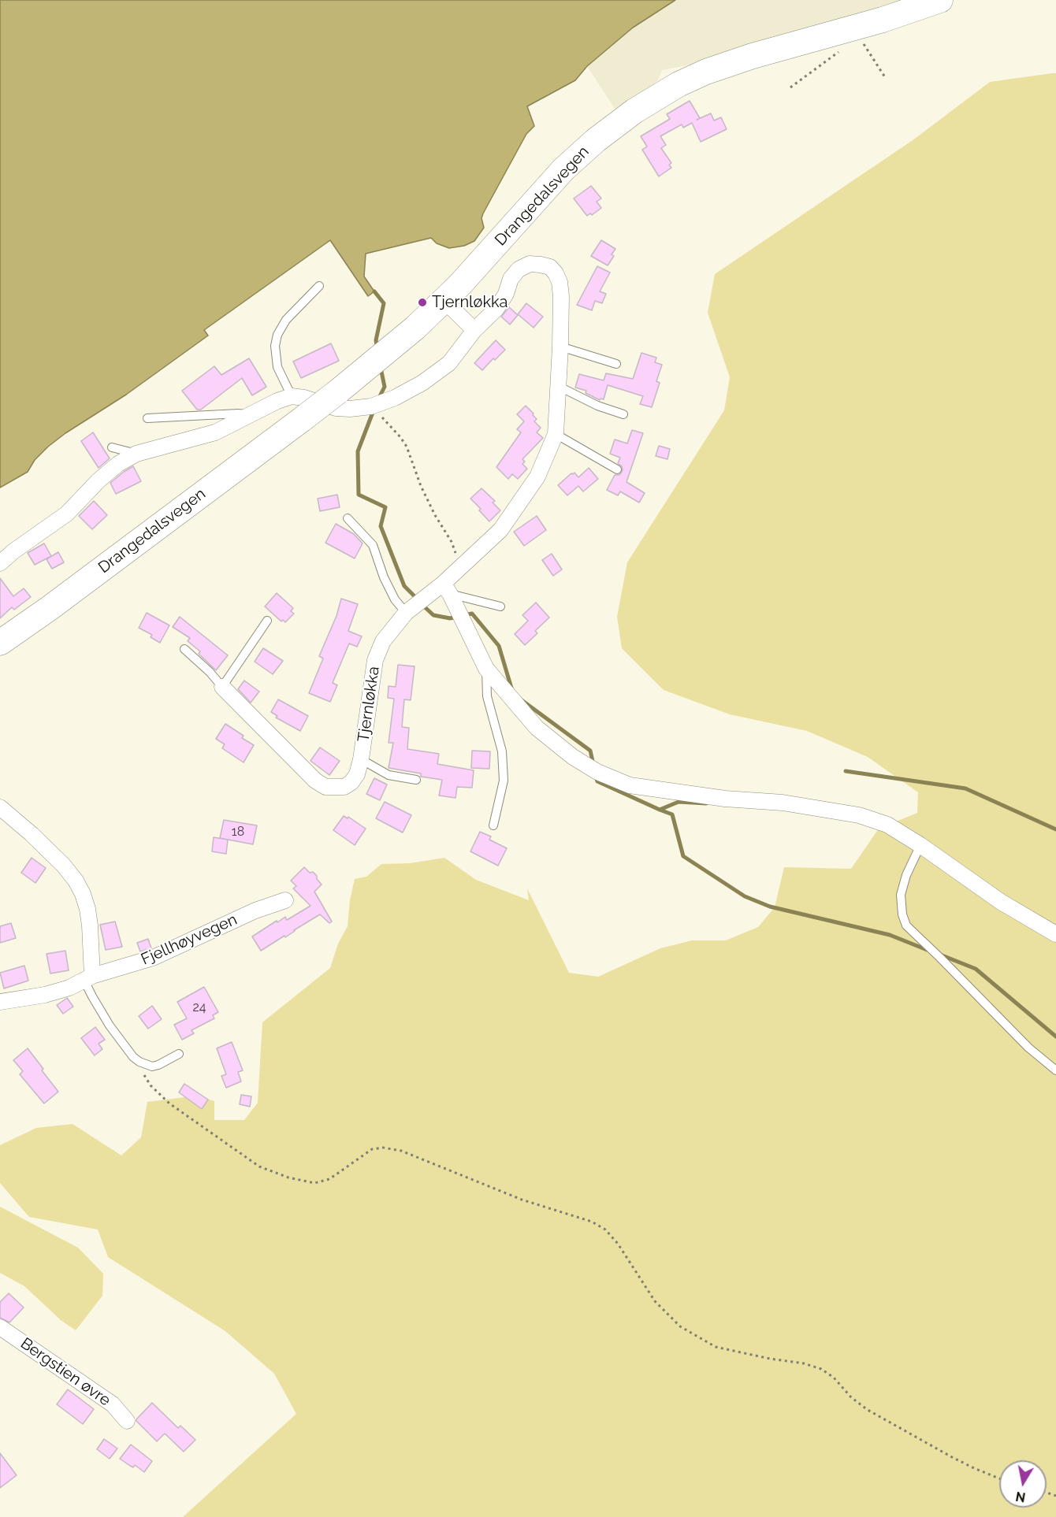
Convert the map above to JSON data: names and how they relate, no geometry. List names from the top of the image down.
{
  "streets": {
    "main road": ["Drangedalsvegen"],
    "street": ["Tjernløkka", "Fjellhøyvegen", "Bergstien øvre"]
  },
  "places": ["Tjernløkka"],
  "house_numbers": ["18", "24"],
  "north": "bottom"
}
